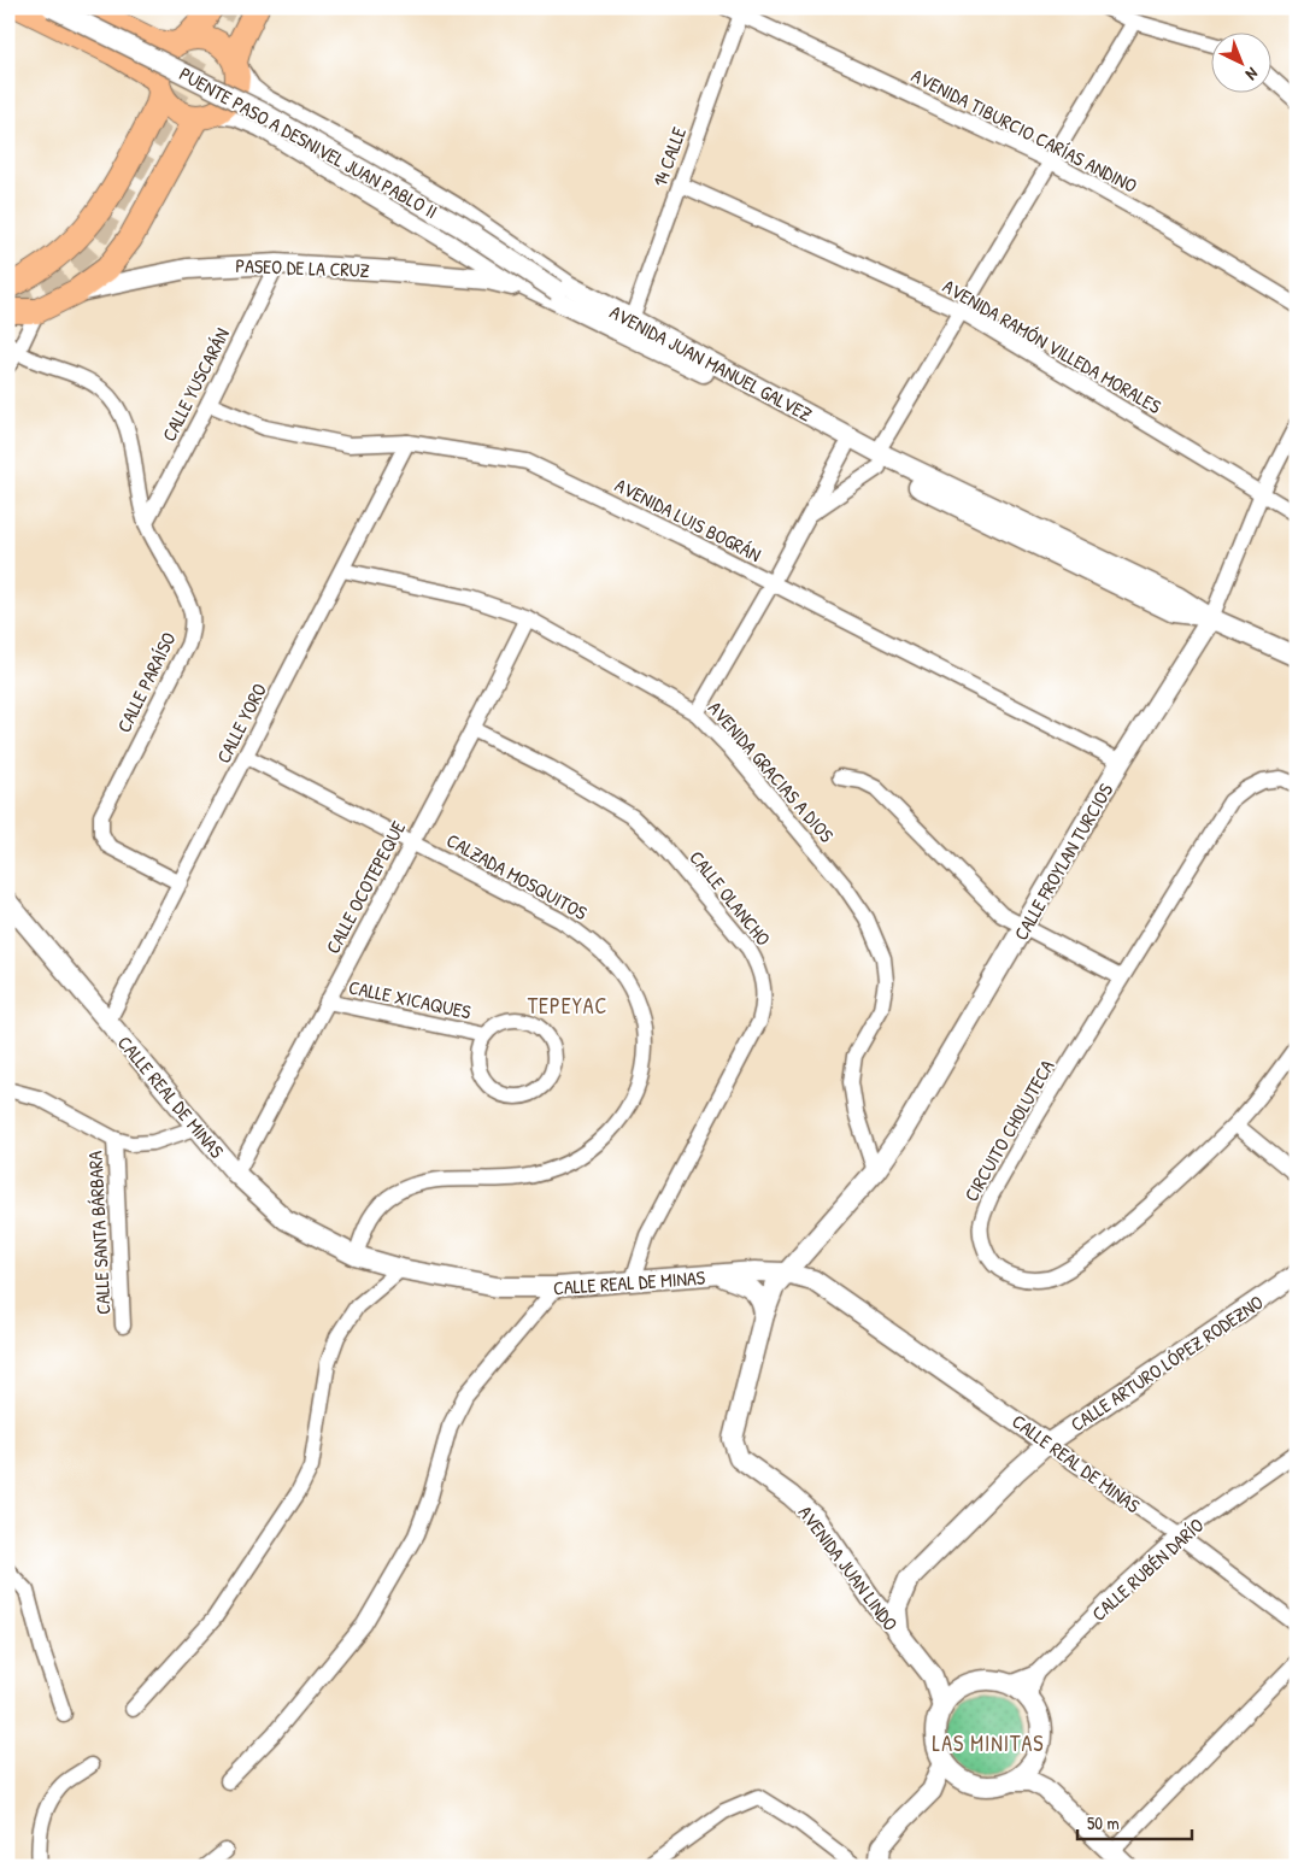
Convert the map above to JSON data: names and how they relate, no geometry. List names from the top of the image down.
{
  "streets": {
    "street": [
      "AVENIDA TIBURCIO CARÍAS ANDINO",
      "PUENTE PASO A DESNIVEL JUAN PABLO II",
      "14 CALLE",
      "PASEO DE LA CRUZ",
      "AVENIDA RAMÓN VILLEDA MORALES",
      "AVENIDA JUAN MANUEL GALVEZ",
      "CALLE YUSCARÁN",
      "AVENIDA LUIS BOGRÁN",
      "CALLE PARAÍSO",
      "CALLE YORO",
      "AVENIDA GRACIAS A DIOS",
      "CALLE FROYLAN TURCIOS",
      "CALZADA MOSQUITOS",
      "CALLE OCOTEPEQUE",
      "CALLE OLANCHO",
      "CALLE XICAQUES",
      "CALLE REAL DE MINAS",
      "CIRCUITO CHOLUTECA",
      "CALLE SANTA BÁRBARA",
      "CALLE ARTURO LÓPEZ RODEZNO",
      "AVENIDA JUAN LINDO",
      "CALLE RUBÉN DARÍO"
    ]
  },
  "crossings": [
    ["AVENIDA TIBURCIO CARÍAS ANDINO", "14 CALLE"],
    ["PUENTE PASO A DESNIVEL JUAN PABLO II", "AVENIDA JUAN MANUEL GALVEZ"],
    ["14 CALLE", "AVENIDA RAMÓN VILLEDA MORALES"],
    ["14 CALLE", "AVENIDA JUAN MANUEL GALVEZ"],
    ["PASEO DE LA CRUZ", "AVENIDA JUAN MANUEL GALVEZ"],
    ["PASEO DE LA CRUZ", "CALLE YUSCARÁN"],
    ["AVENIDA RAMÓN VILLEDA MORALES", "CALLE FROYLAN TURCIOS"],
    ["AVENIDA JUAN MANUEL GALVEZ", "CALLE FROYLAN TURCIOS"],
    ["CALLE YUSCARÁN", "AVENIDA LUIS BOGRÁN"],
    ["CALLE YUSCARÁN", "CALLE PARAÍSO"],
    ["AVENIDA LUIS BOGRÁN", "CALLE YORO"],
    ["AVENIDA LUIS BOGRÁN", "CALLE FROYLAN TURCIOS"],
    ["CALLE PARAÍSO", "CALLE YORO"],
    ["CALLE YORO", "AVENIDA GRACIAS A DIOS"],
    ["CALLE YORO", "CALZADA MOSQUITOS"],
    ["CALLE YORO", "CALLE REAL DE MINAS"],
    ["AVENIDA GRACIAS A DIOS", "CALLE FROYLAN TURCIOS"],
    ["AVENIDA GRACIAS A DIOS", "CALLE OCOTEPEQUE"],
    ["CALLE FROYLAN TURCIOS", "CALLE REAL DE MINAS"],
    ["CALLE FROYLAN TURCIOS", "AVENIDA JUAN LINDO"],
    ["CALZADA MOSQUITOS", "CALLE OCOTEPEQUE"],
    ["CALZADA MOSQUITOS", "CALLE REAL DE MINAS"],
    ["CALLE OCOTEPEQUE", "CALLE OLANCHO"],
    ["CALLE OCOTEPEQUE", "CALLE XICAQUES"],
    ["CALLE OCOTEPEQUE", "CALLE REAL DE MINAS"],
    ["CALLE OLANCHO", "CALLE REAL DE MINAS"],
    ["CALLE REAL DE MINAS", "CALLE ARTURO LÓPEZ RODEZNO"],
    ["CALLE REAL DE MINAS", "AVENIDA JUAN LINDO"],
    ["CALLE REAL DE MINAS", "CALLE RUBÉN DARÍO"],
    ["CALLE ARTURO LÓPEZ RODEZNO", "AVENIDA JUAN LINDO"],
    ["AVENIDA JUAN LINDO", "CALLE RUBÉN DARÍO"]
  ],
  "districts": ["TEPEYAC", "LAS MINITAS"],
  "scale_bar": "50 m",
  "north": "bottom right"
}
